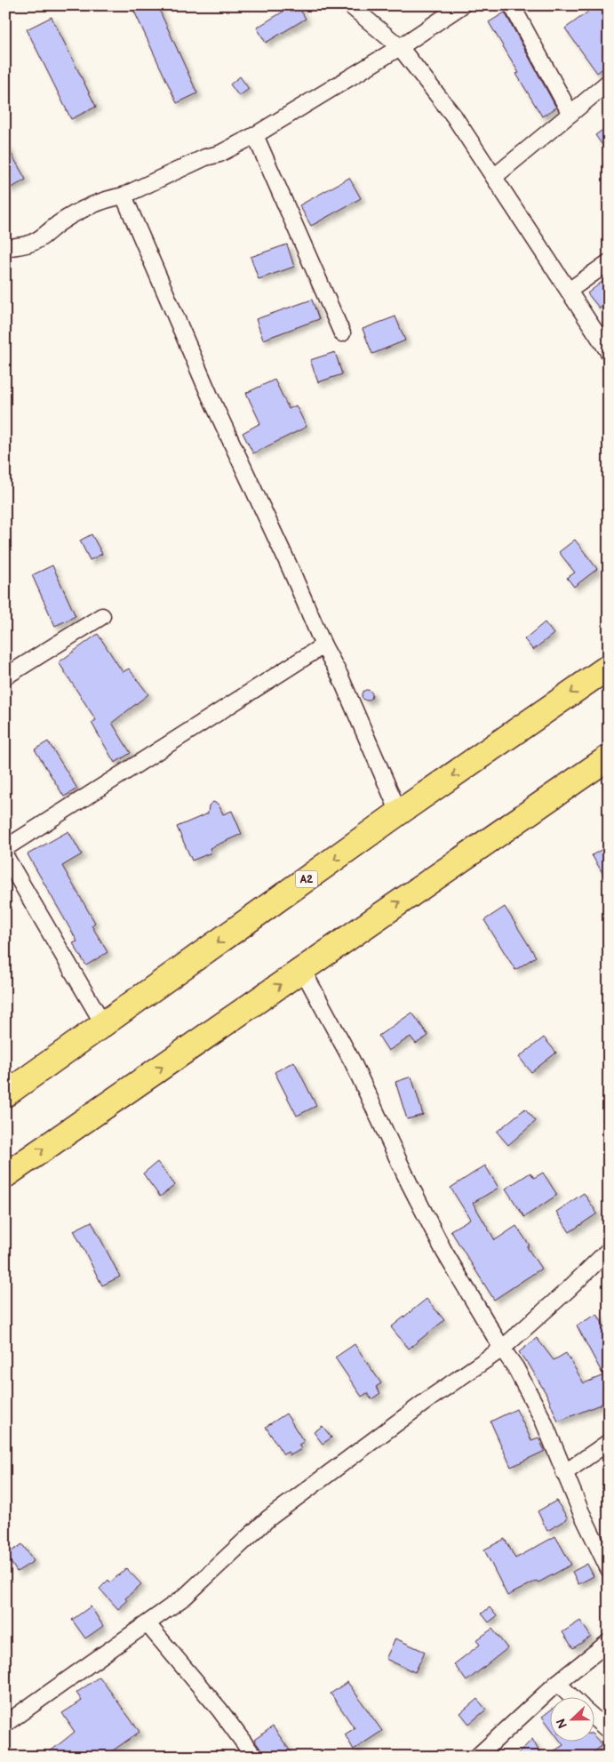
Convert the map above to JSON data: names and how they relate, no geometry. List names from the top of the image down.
{
  "streets": {
    "highway": ["A2"]
  },
  "north": "left"
}
